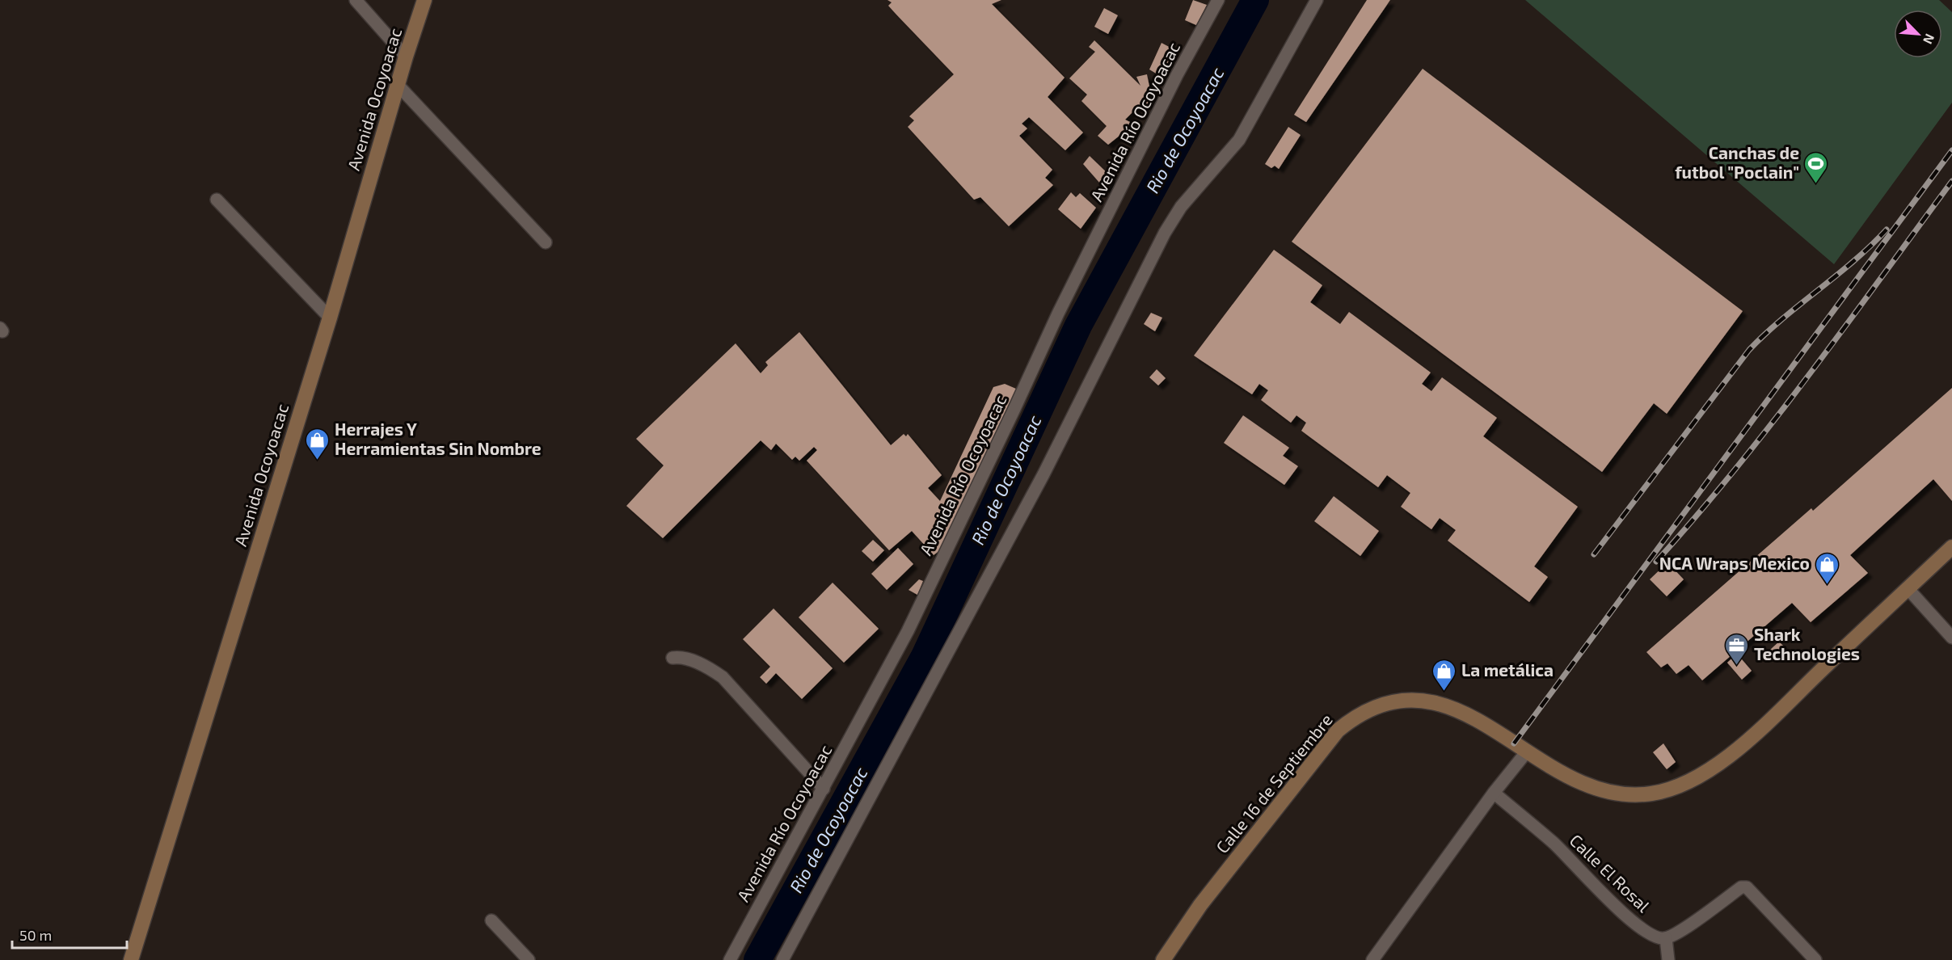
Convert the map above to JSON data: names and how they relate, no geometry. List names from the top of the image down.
{
  "streets": {
    "main road": ["Avenida Ocoyoacac", "Calle 16 de Septiembre"],
    "street": ["Avenida Río Ocoyoacac", "Calle El Rosal"]
  },
  "water": ["Rio de Ocoyoacac"],
  "places": {
    "sports": ["Canchas de futbol \"Poclain\""],
    "shop": ["Herrajes Y Herramientas Sin Nombre", "NCA Wraps Mexico", "La metálica"],
    "office": ["Shark Technologies"]
  },
  "scale_bar": "50 m",
  "north": "bottom right"
}
